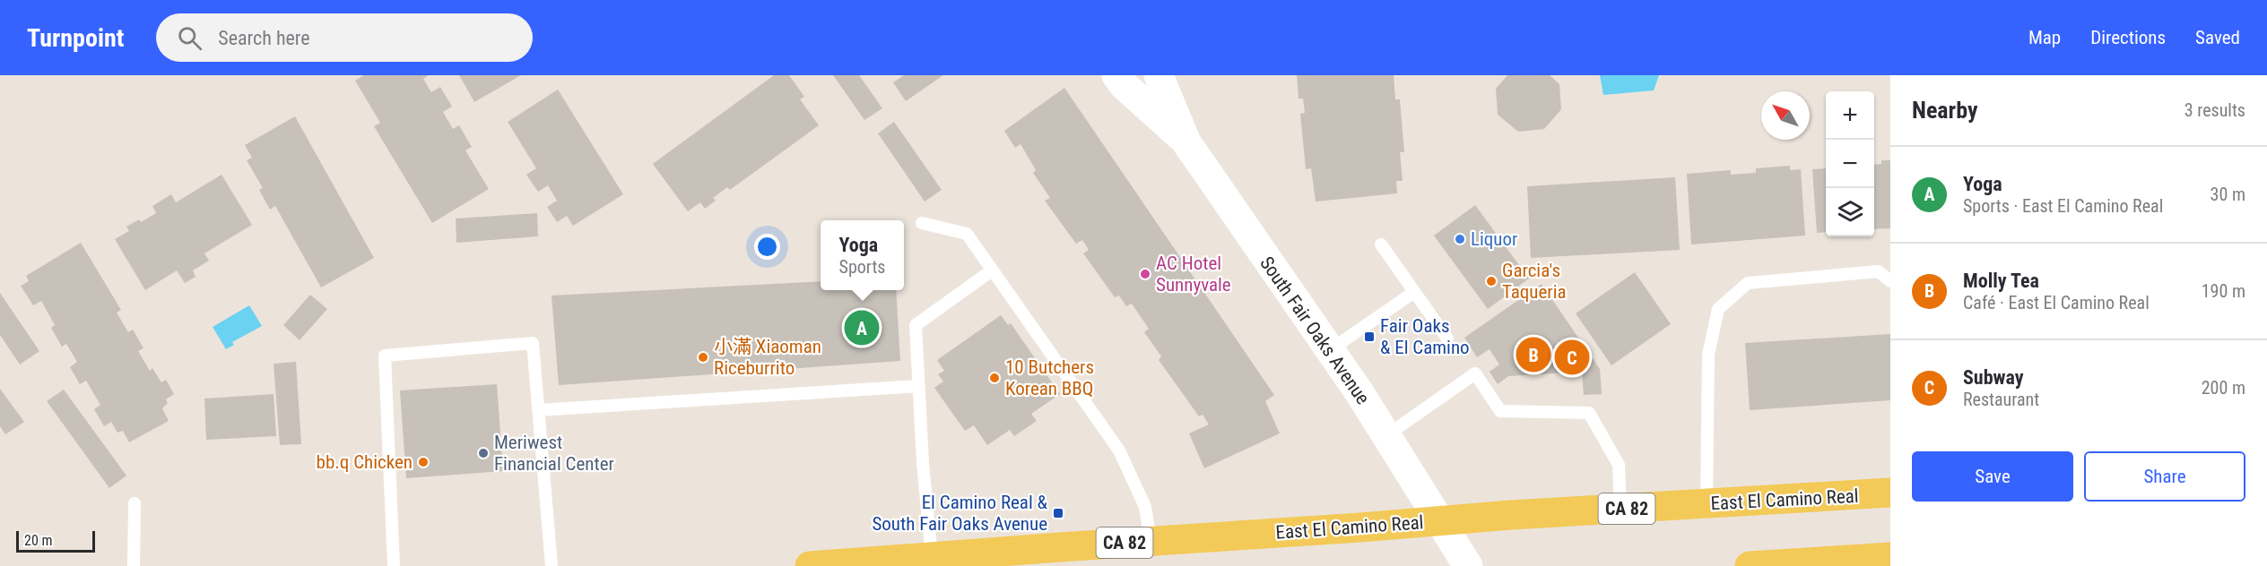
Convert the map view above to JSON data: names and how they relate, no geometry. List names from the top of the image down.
{
  "streets": {
    "main road": ["South Fair Oaks Avenue", "East El Camino Real", "CA 82"]
  },
  "crossings": [
    ["South Fair Oaks Avenue", "East El Camino Real"]
  ],
  "places": {
    "other": [
      "Liquor",
      "AC Hotel Sunnyvale",
      "Garcia's Taqueria",
      "小滿 Xiaoman Riceburrito",
      "10 Butchers Korean BBQ",
      "Meriwest Financial Center",
      "bb.q Chicken"
    ],
    "transit": ["Fair Oaks & El Camino", "El Camino Real & South Fair Oaks Avenue"]
  },
  "scale_bar": "20 m",
  "north": "top left",
  "page": {
    "header": "Turnpoint",
    "search": "Search here",
    "nav": ["Map", "Directions", "Saved"],
    "heading": ["Nearby", "3 results"],
    "map_buttons": ["+", "−"],
    "list": [
      {
        "mark": "A",
        "name": "Yoga",
        "note": "Sports · East El Camino Real",
        "value": "30 m"
      },
      {
        "mark": "B",
        "name": "Molly Tea",
        "note": "Café · East El Camino Real",
        "value": "190 m"
      },
      {
        "mark": "C",
        "name": "Subway",
        "note": "Restaurant",
        "value": "200 m"
      }
    ],
    "popup": ["Yoga", "Sports"],
    "pins": ["A", "B", "C"],
    "buttons": ["Save", "Share"],
    "scale": "20 m"
  }
}
